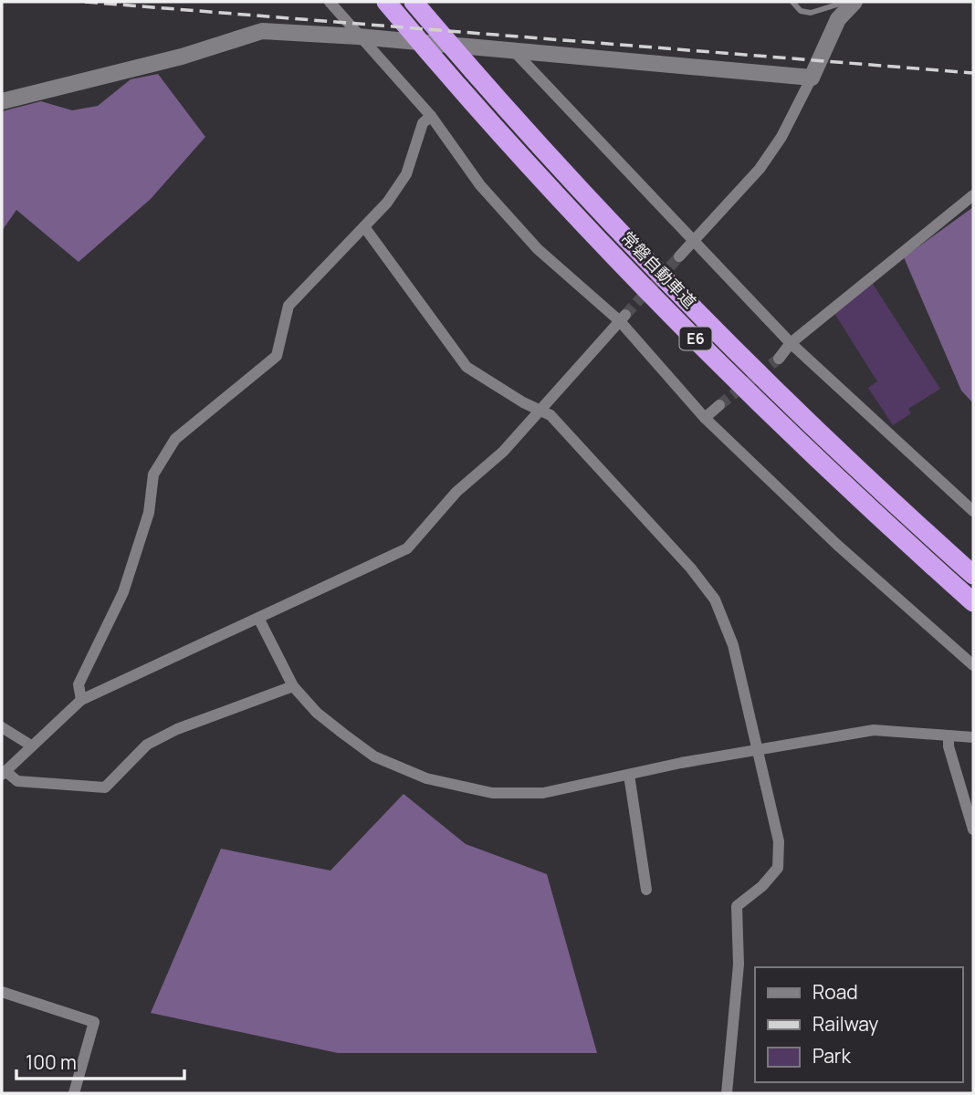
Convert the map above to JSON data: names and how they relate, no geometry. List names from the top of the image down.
{
  "streets": {
    "highway": ["常磐自動車道", "E6"]
  },
  "legend": ["Road", "Railway", "Park"],
  "scale_bar": "100 m"
}
